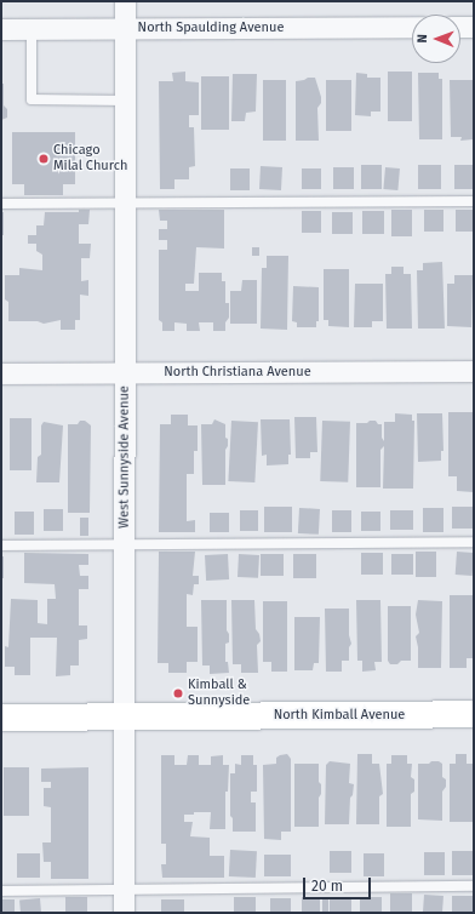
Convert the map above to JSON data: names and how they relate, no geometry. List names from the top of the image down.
{
  "streets": {
    "street": [
      "North Spaulding Avenue",
      "North Christiana Avenue",
      "West Sunnyside Avenue",
      "North Kimball Avenue"
    ]
  },
  "crossings": [
    ["North Spaulding Avenue", "West Sunnyside Avenue"],
    ["North Christiana Avenue", "West Sunnyside Avenue"],
    ["West Sunnyside Avenue", "North Kimball Avenue"]
  ],
  "places": ["Chicago Milal Church", "Kimball & Sunnyside"],
  "scale_bar": "20 m",
  "north": "left"
}
